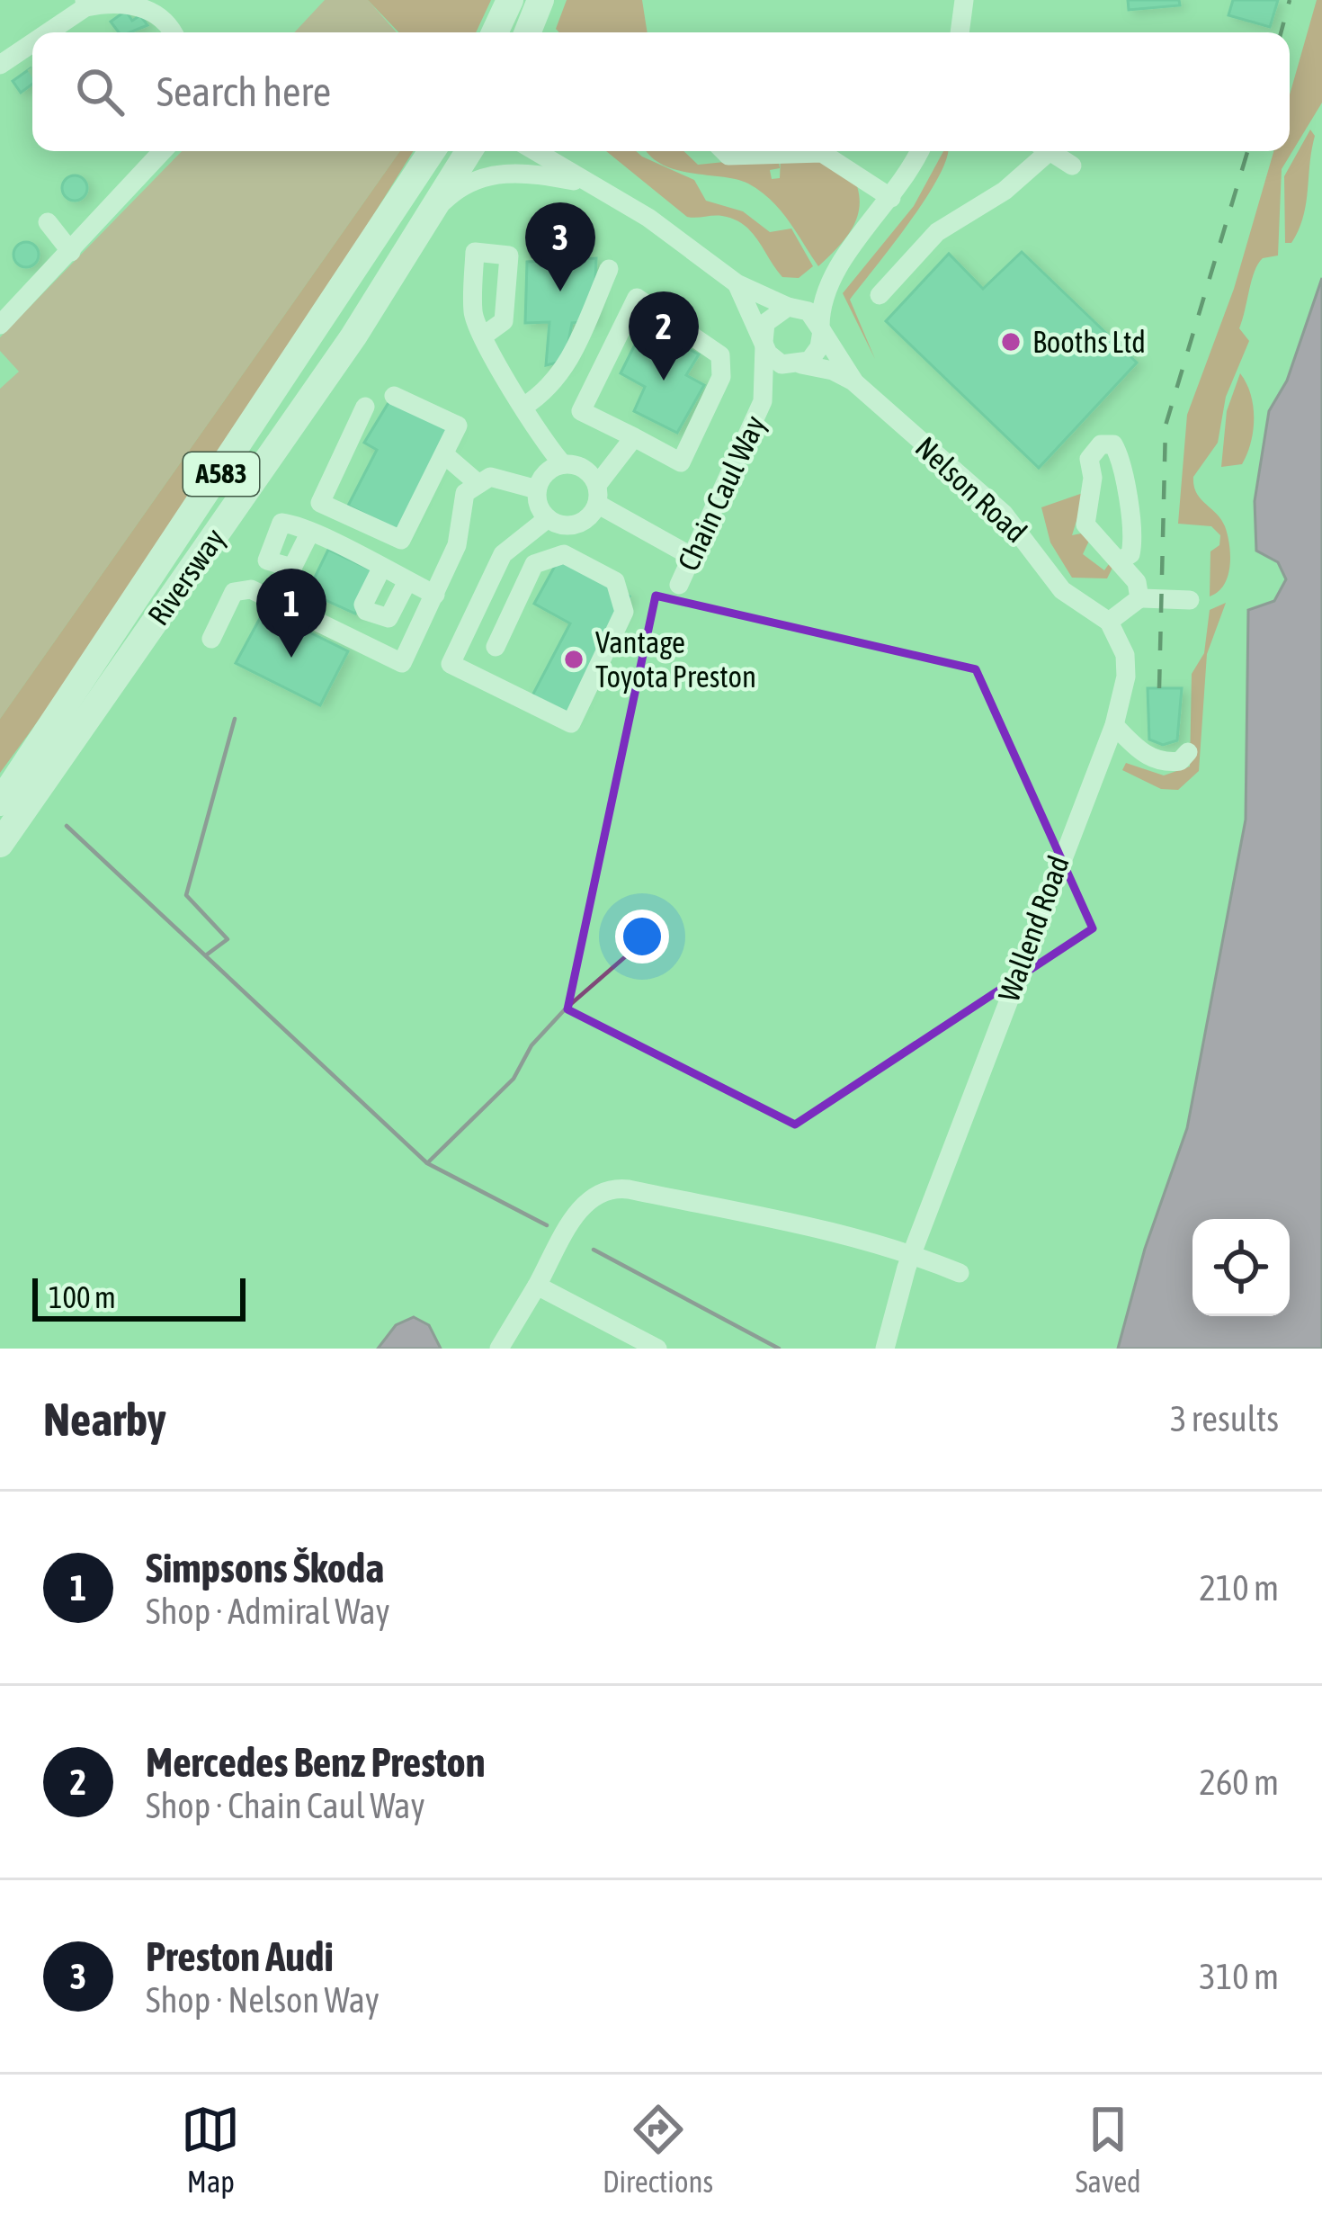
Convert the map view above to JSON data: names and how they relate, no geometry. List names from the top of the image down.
{
  "streets": {
    "highway": ["A583", "Riversway"],
    "street": ["Nelson Road", "Chain Caul Way", "Wallend Road"]
  },
  "crossings": [
    ["A583", "Riversway"],
    ["Nelson Road", "Chain Caul Way"],
    ["Nelson Road", "Wallend Road"]
  ],
  "places": ["Booths Ltd", "Vantage Toyota Preston"],
  "scale_bar": "100 m",
  "page": {
    "search": "Search here",
    "pins": ["3", "2", "1"],
    "scale": "100 m",
    "heading": ["Nearby", "3 results"],
    "list": [
      {
        "mark": "1",
        "name": "Simpsons Škoda",
        "note": "Shop · Admiral Way",
        "value": "210 m"
      },
      {
        "mark": "2",
        "name": "Mercedes Benz Preston",
        "note": "Shop · Chain Caul Way",
        "value": "260 m"
      },
      {
        "mark": "3",
        "name": "Preston Audi",
        "note": "Shop · Nelson Way",
        "value": "310 m"
      }
    ],
    "nav": ["Map", "Directions", "Saved"]
  }
}
